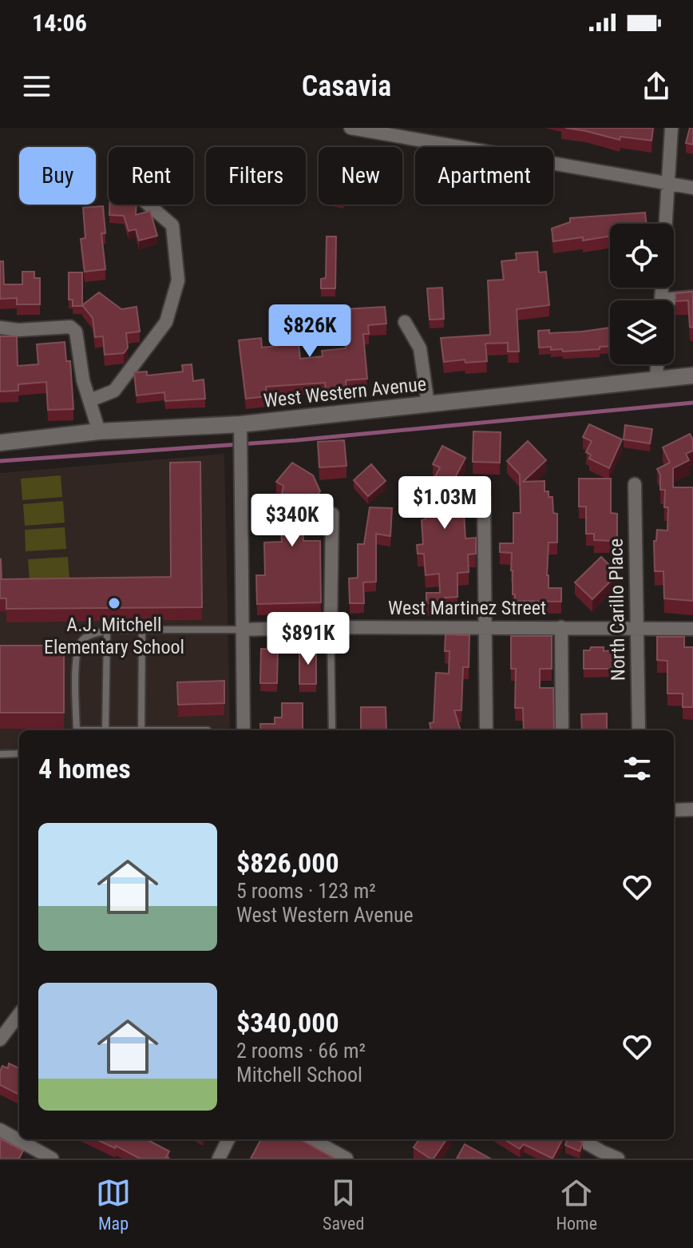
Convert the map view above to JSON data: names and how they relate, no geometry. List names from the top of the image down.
{
  "streets": {
    "street": ["West Western Avenue", "West Martinez Street", "North Carillo Place"]
  },
  "crossings": [
    ["West Martinez Street", "North Carillo Place"]
  ],
  "places": ["A.J. Mitchell Elementary School"],
  "page": {
    "status": "14:06",
    "header": "Casavia",
    "chip": [
      "Buy",
      "Rent",
      "Filters",
      "New",
      "Apartment"
    ],
    "price": [
      "$826K",
      "$1.03M",
      "$340K",
      "$891K"
    ],
    "heading": "4 homes",
    "list": [
      {
        "name": "$826,000",
        "note": "5 rooms · 123 m² · West Western Avenue"
      },
      {
        "name": "$340,000",
        "note": "2 rooms · 66 m² · Mitchell School"
      }
    ],
    "tabs": ["Map", "Saved", "Home"]
  }
}
